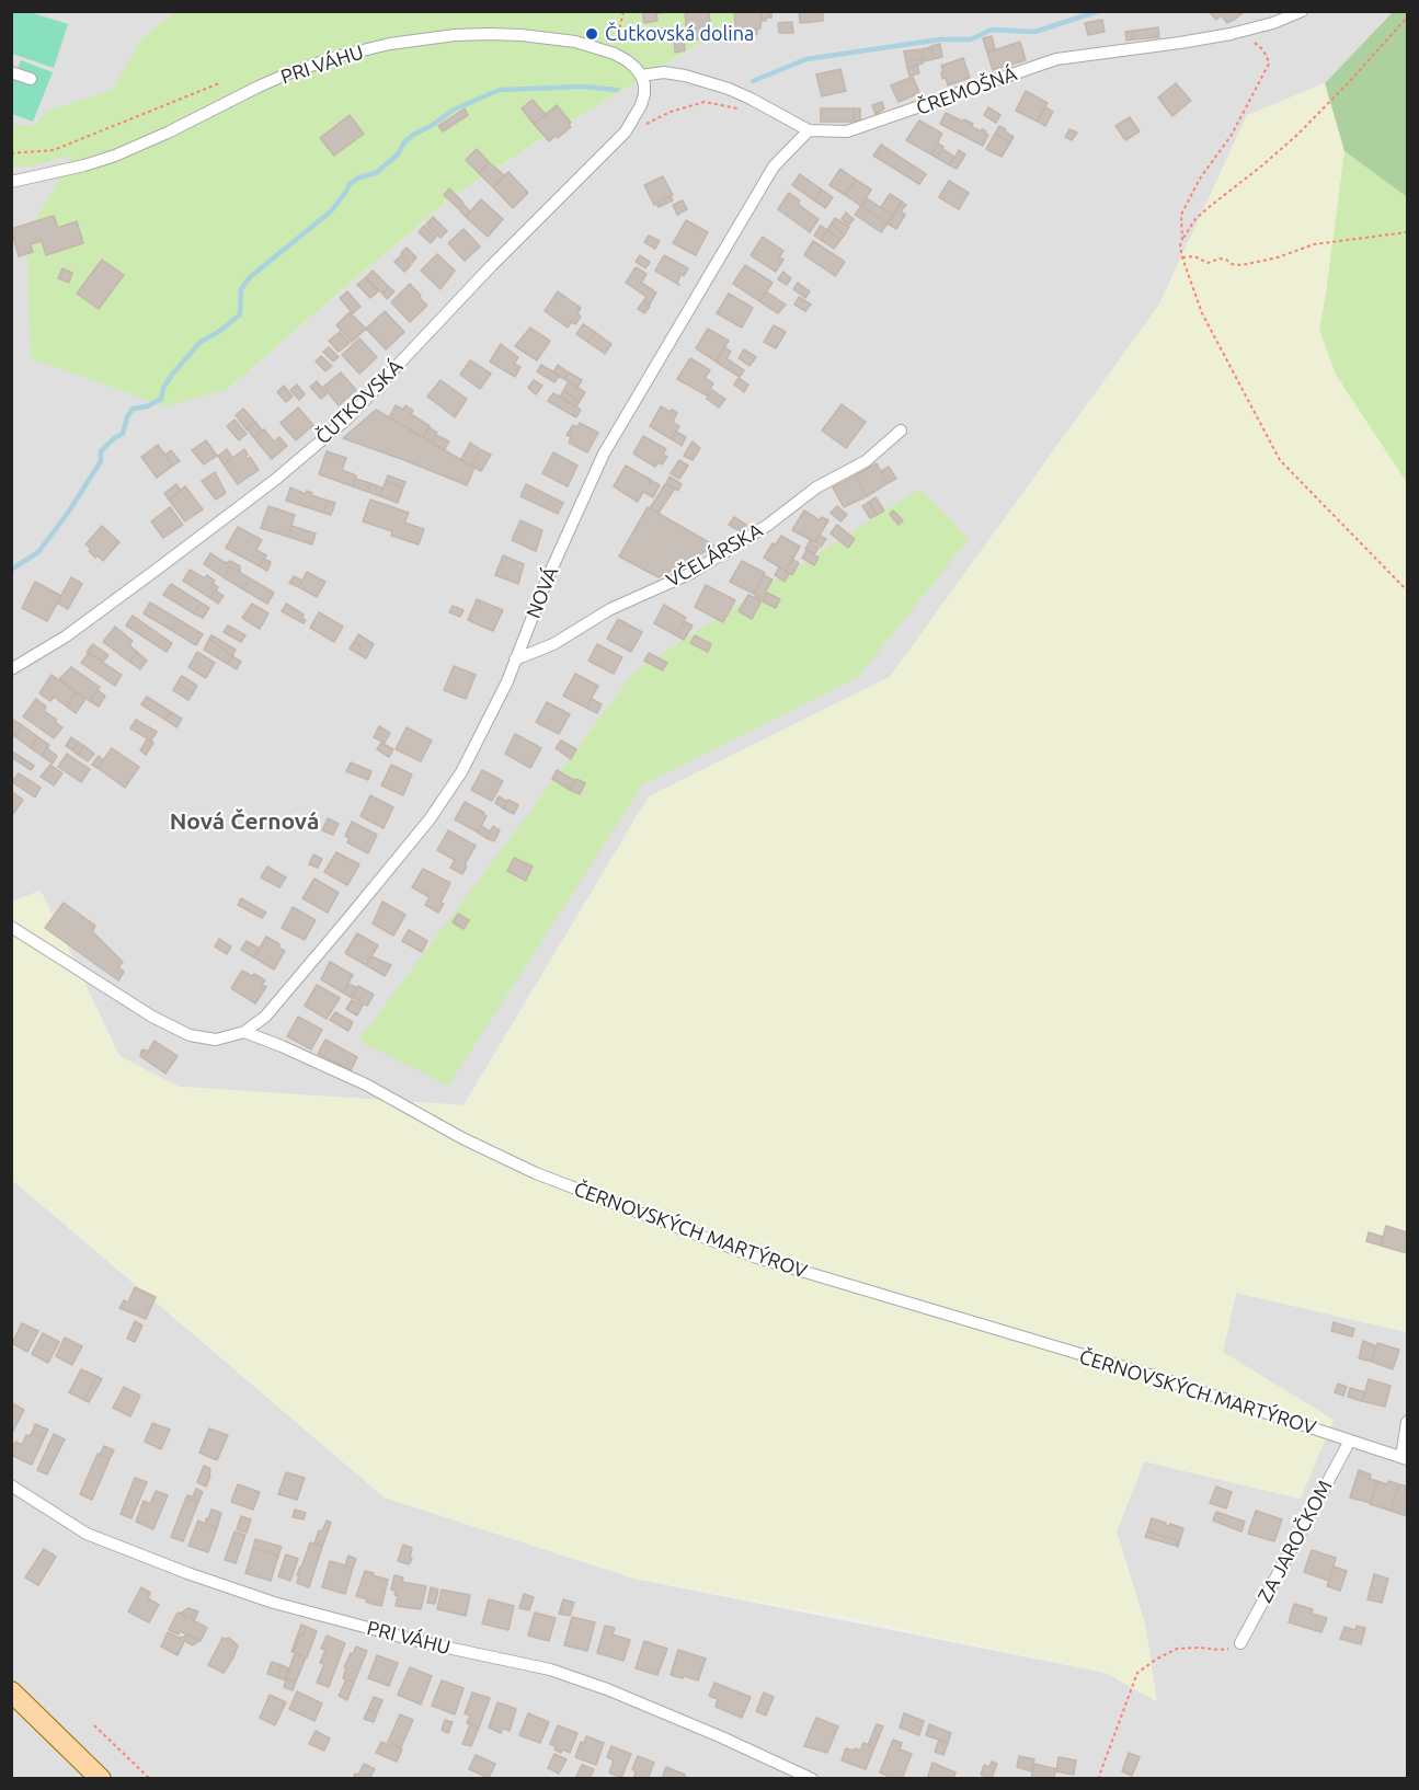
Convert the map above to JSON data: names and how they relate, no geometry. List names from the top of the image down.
{
  "streets": {
    "street": [
      "PRI VÁHU",
      "ČREMOŠNÁ",
      "ČUTKOVSKÁ",
      "VČELÁRSKA",
      "NOVÁ",
      "ČERNOVSKÝCH MARTÝROV",
      "ZA JAROČKOM"
    ]
  },
  "crossings": [
    ["PRI VÁHU", "ČREMOŠNÁ"],
    ["PRI VÁHU", "ČUTKOVSKÁ"],
    ["ČREMOŠNÁ", "ČUTKOVSKÁ"],
    ["ČREMOŠNÁ", "NOVÁ"],
    ["VČELÁRSKA", "NOVÁ"],
    ["NOVÁ", "ČERNOVSKÝCH MARTÝROV"],
    ["ČERNOVSKÝCH MARTÝROV", "ZA JAROČKOM"]
  ],
  "districts": ["Nová Černová"],
  "places": ["Čutkovská dolina"]
}
